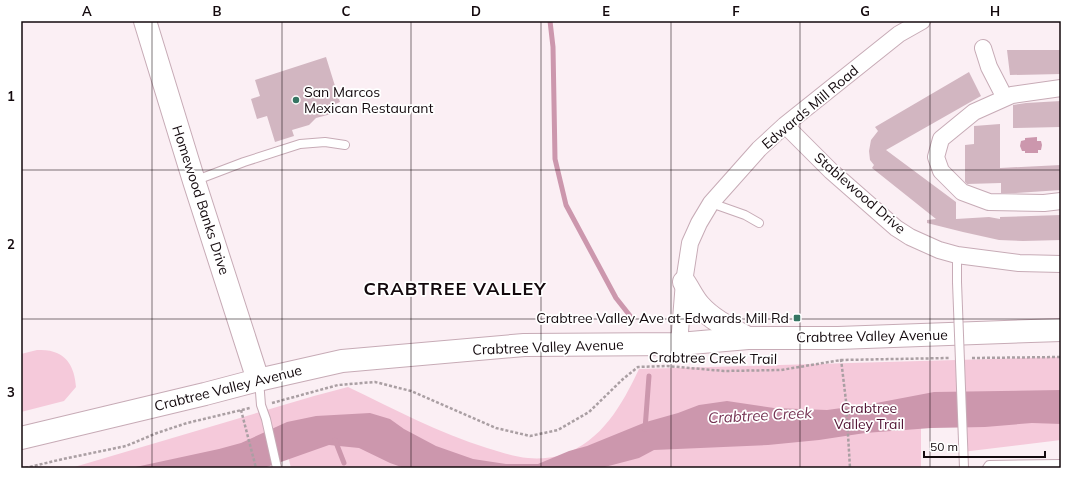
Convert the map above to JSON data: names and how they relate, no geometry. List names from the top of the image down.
{
  "streets": {
    "street": [
      "Edwards Mill Road",
      "Stablewood Drive",
      "Homewood Banks Drive",
      "Crabtree Valley Avenue"
    ],
    "path": ["Crabtree Creek Trail"]
  },
  "crossings": [
    ["Edwards Mill Road", "Stablewood Drive"],
    ["Edwards Mill Road", "Crabtree Valley Avenue"],
    ["Homewood Banks Drive", "Crabtree Valley Avenue"]
  ],
  "districts": ["CRABTREE VALLEY"],
  "water": ["Crabtree Creek"],
  "parks": ["Crabtree Valley Trail"],
  "places": {
    "other": ["San Marcos Mexican Restaurant"],
    "transit": ["Crabtree Valley Ave at Edwards Mill Rd"]
  },
  "scale_bar": "50 m",
  "grid": {
    "columns": [
      "A",
      "B",
      "C",
      "D",
      "E",
      "F",
      "G",
      "H"
    ],
    "rows": ["1", "2", "3"]
  }
}
